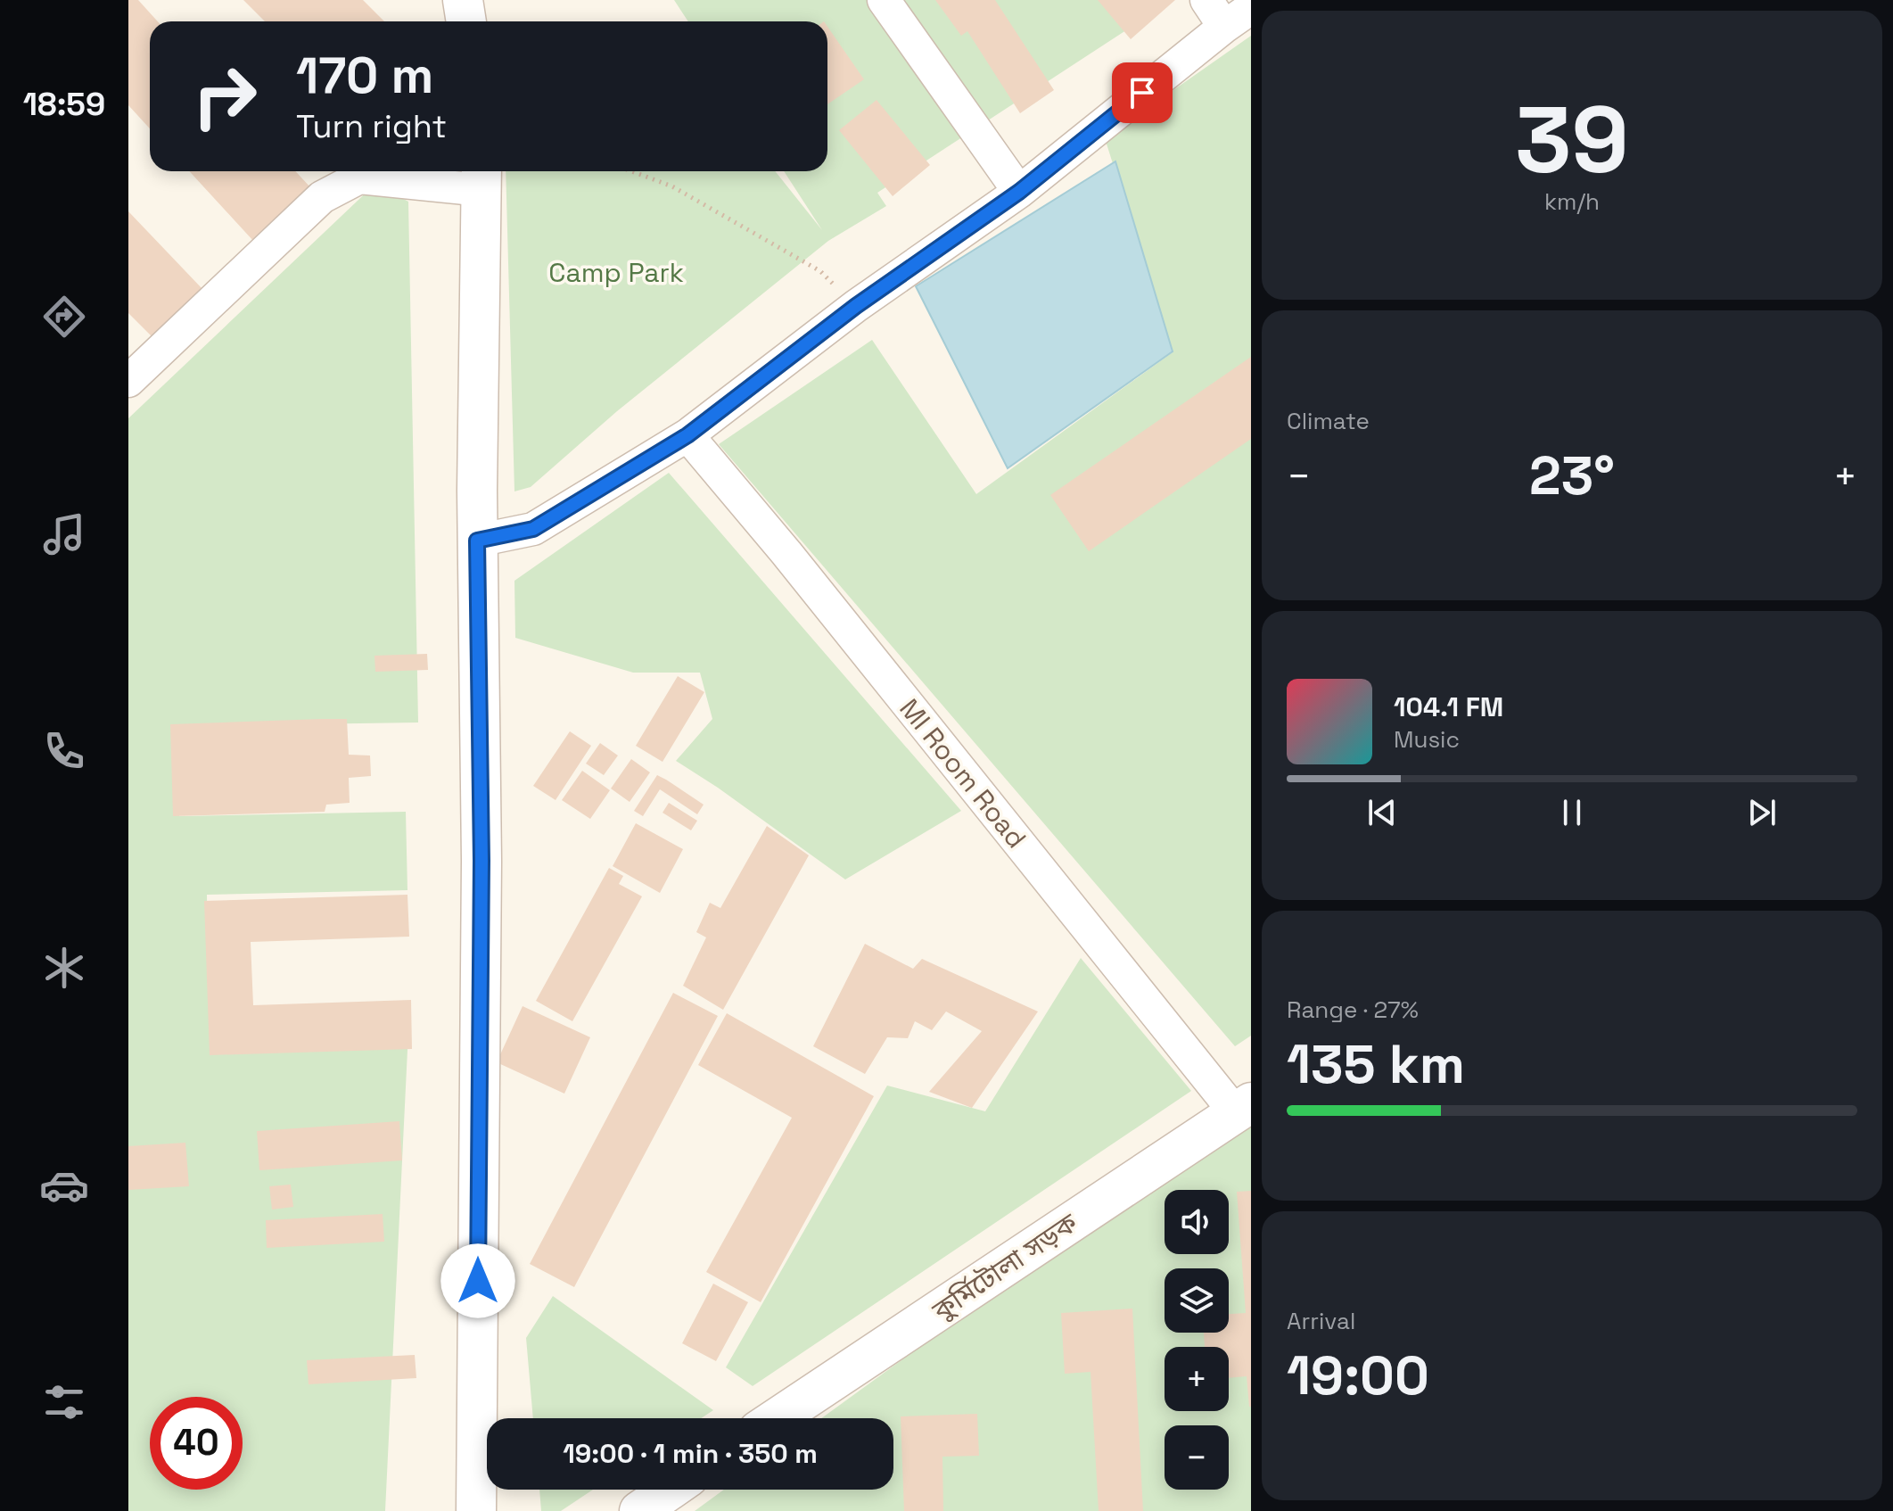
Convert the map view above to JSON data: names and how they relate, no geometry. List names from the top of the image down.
{
  "streets": {
    "street": ["MI Room Road", "কুর্মিটোলা সড়ক"]
  },
  "crossings": [
    ["MI Room Road", "কুর্মিটোলা সড়ক"]
  ],
  "parks": ["Camp Park"],
  "page": {
    "tabs": "18:59",
    "tile": [
      ["39", "km/h"],
      "Climate",
      ["Range · 27%", "135 km"],
      ["Arrival", "19:00"]
    ],
    "turn": ["170 m", "Turn right"],
    "heat": ["−", "23°", "+"],
    "song": ["104.1 FM", "Music"],
    "map_buttons": ["+", "−"],
    "limit": "40",
    "trip": "19:00 · 1 min · 350 m"
  }
}
